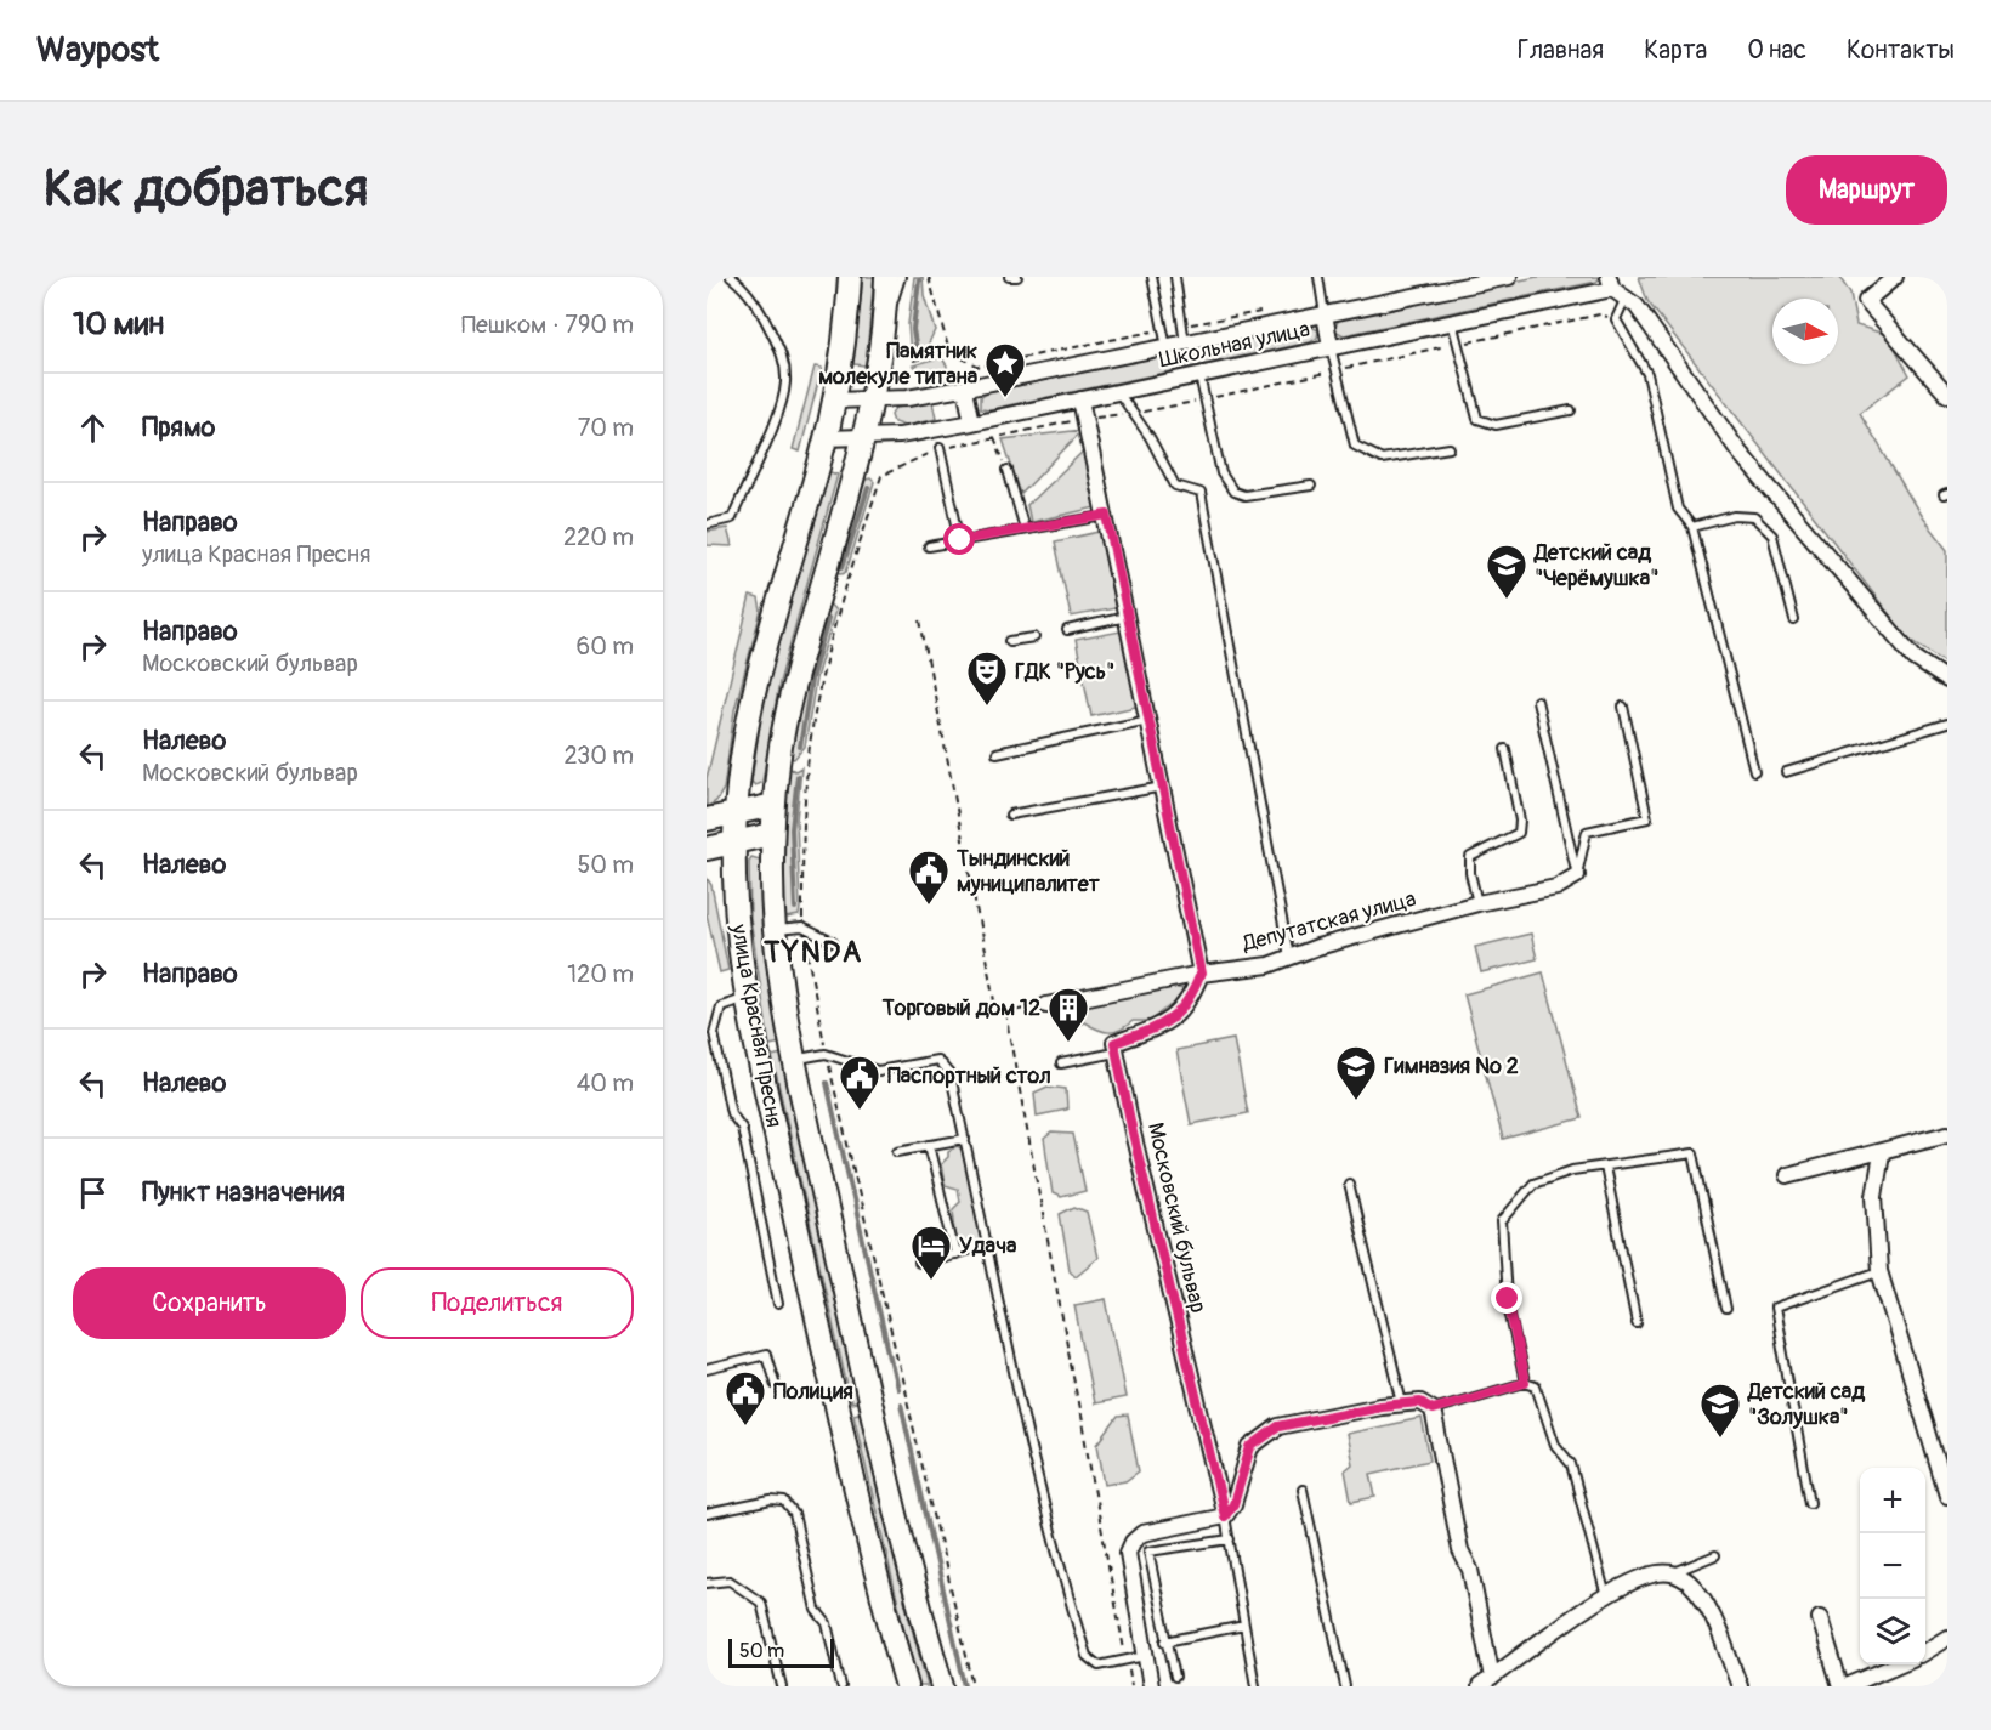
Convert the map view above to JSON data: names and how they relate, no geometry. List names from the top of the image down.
{
  "streets": {
    "street": [
      "Школьная улица",
      "Депутатская улица",
      "улица Красная Пресня",
      "Московский бульвар"
    ]
  },
  "crossings": [
    ["Школьная улица", "улица Красная Пресня"]
  ],
  "districts": ["TYNDA"],
  "places": {
    "place": ["Памятник молекуле титана"],
    "school or university": ["Детский сад \"Черёмушка\"", "Гимназия № 2", "Детский сад \"Золушка\""],
    "theatre": ["ГДК \"Русь\""],
    "public building": ["Тындинский муниципалитет", "Паспортный стол", "Полиция"],
    "building": ["Торговый дом 12"],
    "hotel": ["Удача"]
  },
  "scale_bar": "50 m",
  "north": "right",
  "page": {
    "header": "Waypost",
    "nav": [
      "Главная",
      "Карта",
      "О нас",
      "Контакты"
    ],
    "buttons": [
      "Маршрут",
      ["Сохранить", "Поделиться"]
    ],
    "title": "Как добраться",
    "heading": ["10 мин", "Пешком · 790 m"],
    "list": [
      ["Прямо", "70 m"],
      ["Направо", "улица Красная Пресня", "220 m"],
      ["Направо", "Московский бульвар", "60 m"],
      ["Налево", "Московский бульвар", "230 m"],
      ["Налево", "50 m"],
      ["Направо", "120 m"],
      ["Налево", "40 m"],
      "Пункт назначения"
    ],
    "map_buttons": ["+", "−"],
    "scale": "50 m"
  }
}
